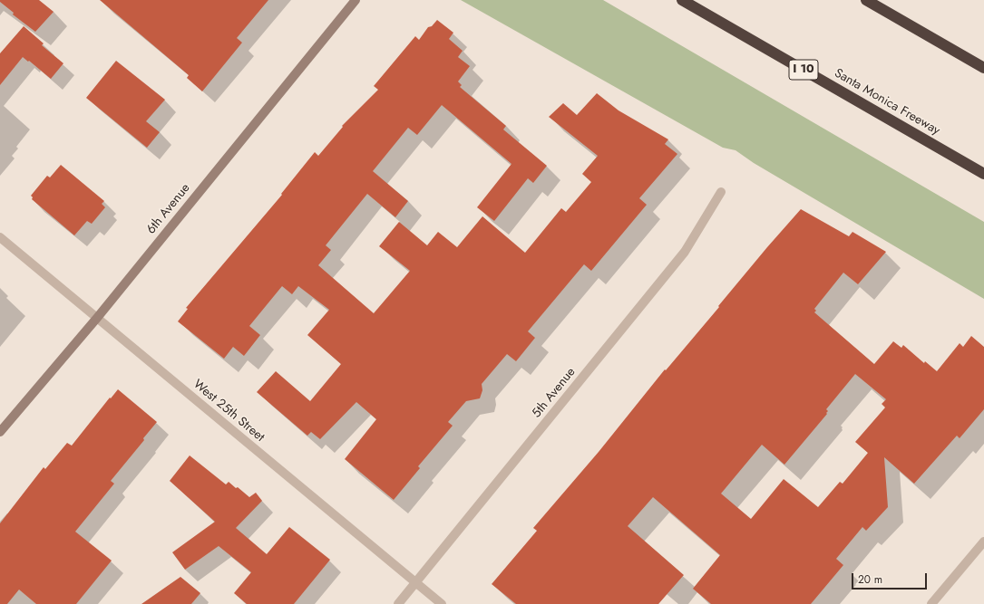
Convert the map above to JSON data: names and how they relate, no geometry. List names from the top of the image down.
{
  "streets": {
    "highway": ["I 10", "Santa Monica Freeway"],
    "street": ["6th Avenue", "5th Avenue", "West 25th Street"]
  },
  "crossings": [
    ["6th Avenue", "West 25th Street"],
    ["5th Avenue", "West 25th Street"]
  ],
  "scale_bar": "20 m"
}
